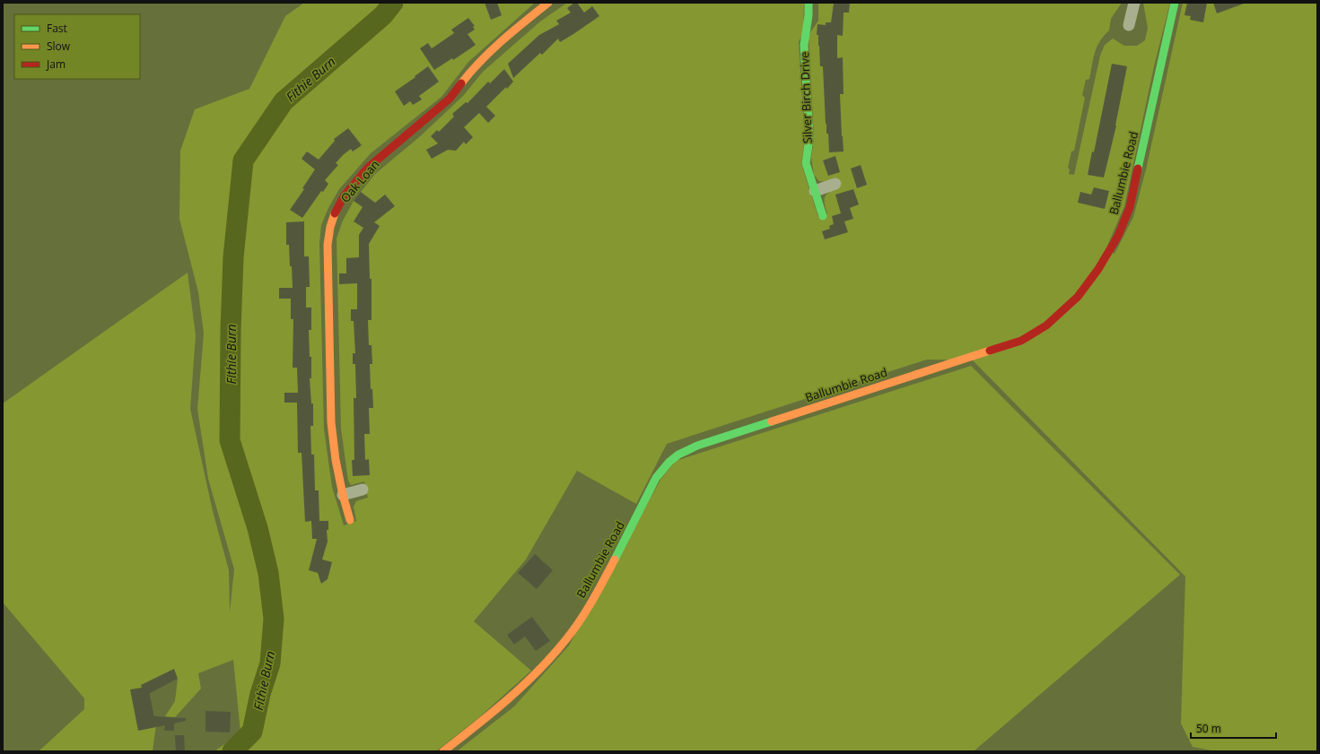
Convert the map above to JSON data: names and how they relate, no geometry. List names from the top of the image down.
{
  "streets": {
    "street": ["Silver Birch Drive", "Ballumbie Road", "Oak Loan"]
  },
  "water": ["Fithie Burn"],
  "legend": ["Fast", "Slow", "Jam"],
  "scale_bar": "50 m"
}
